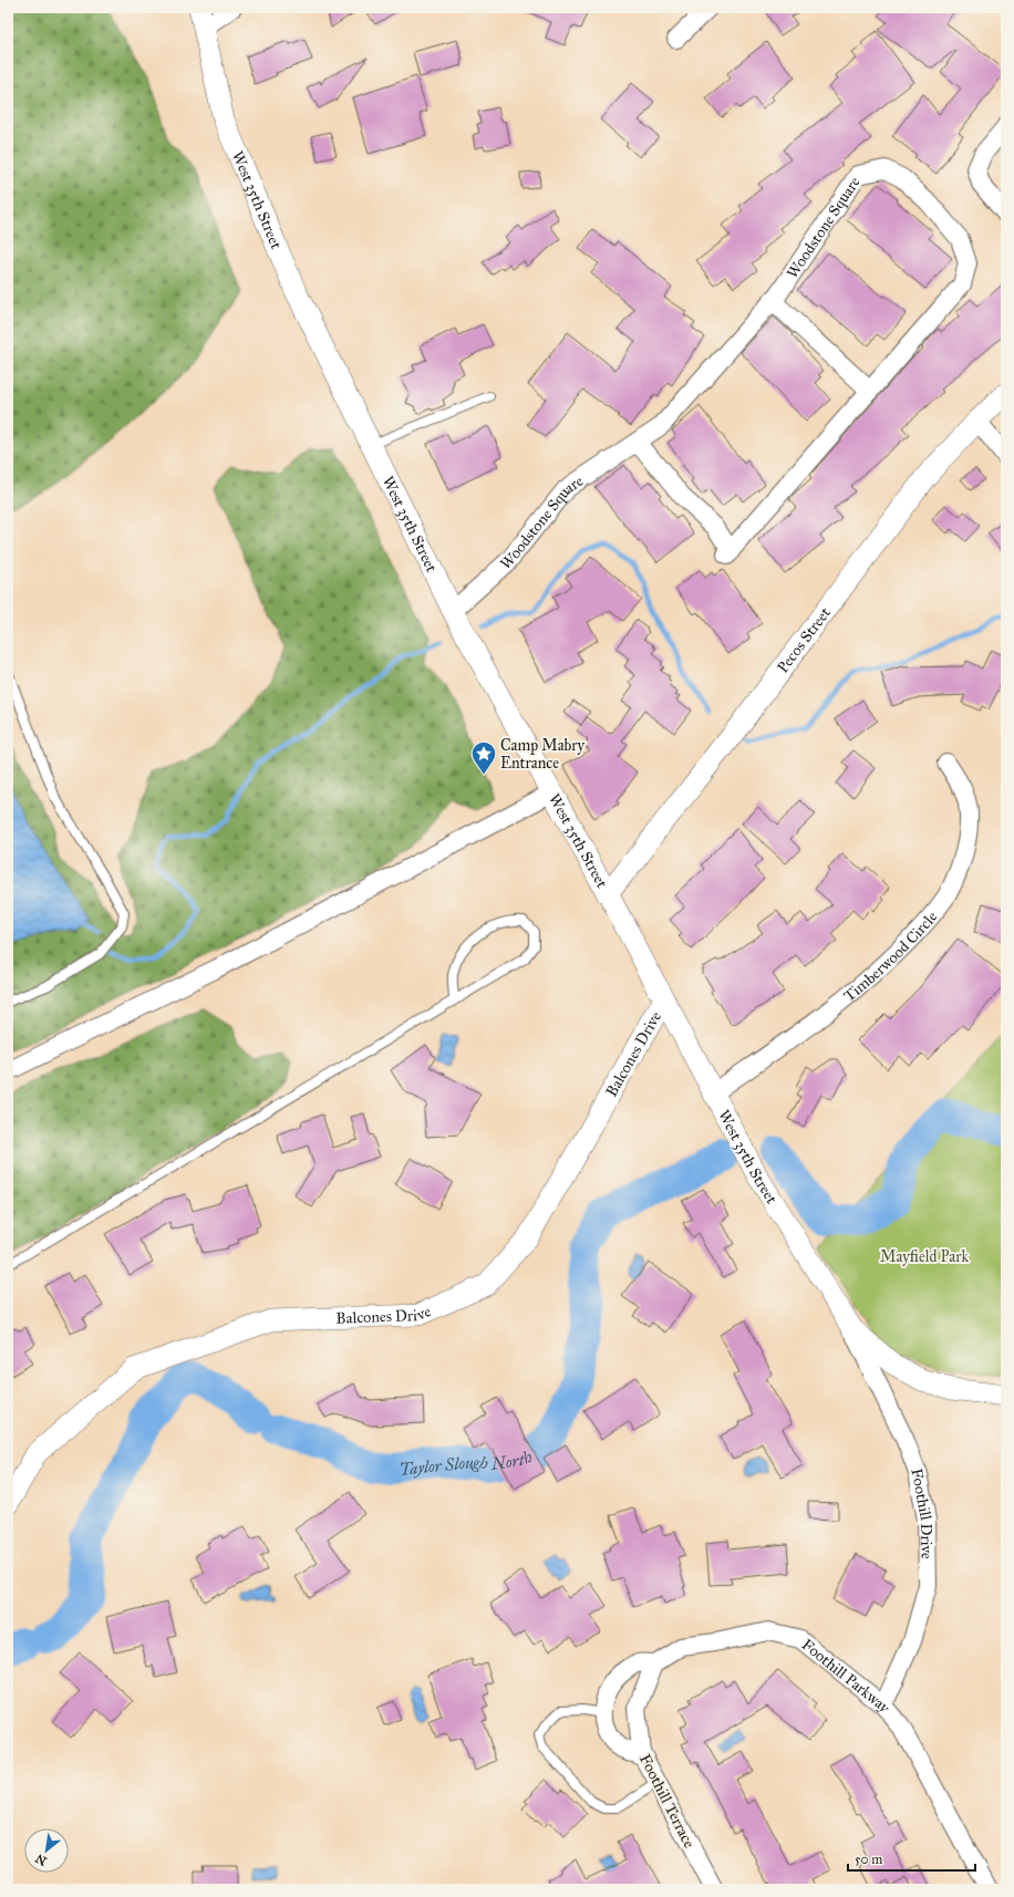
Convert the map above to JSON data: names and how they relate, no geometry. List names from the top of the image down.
{
  "streets": {
    "street": [
      "West 35th Street",
      "Woodstone Square",
      "Pecos Street",
      "Timberwood Circle",
      "Balcones Drive",
      "Foothill Drive",
      "Foothill Parkway",
      "Foothill Terrace"
    ]
  },
  "crossings": [
    ["West 35th Street", "Woodstone Square"],
    ["West 35th Street", "Pecos Street"],
    ["West 35th Street", "Timberwood Circle"],
    ["West 35th Street", "Balcones Drive"],
    ["West 35th Street", "Foothill Drive"],
    ["Foothill Drive", "Foothill Parkway"],
    ["Foothill Parkway", "Foothill Terrace"]
  ],
  "water": ["Taylor Slough North"],
  "parks": ["Mayfield Park"],
  "places": {
    "place": ["Camp Mabry Entrance"]
  },
  "scale_bar": "50 m",
  "north": "bottom left"
}
